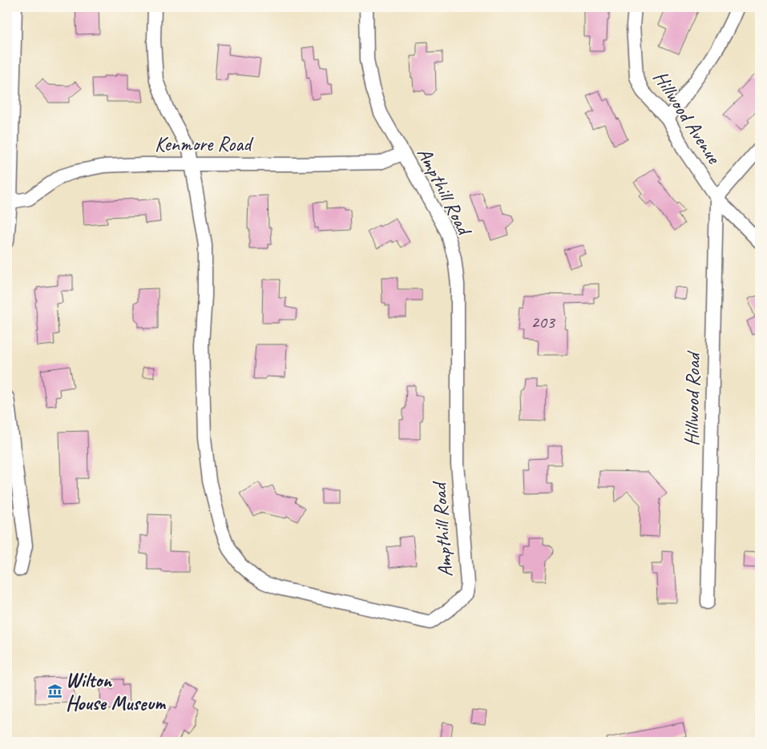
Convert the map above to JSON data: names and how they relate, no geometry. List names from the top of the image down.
{
  "streets": {
    "street": [
      "Hillwood Avenue",
      "Kenmore Road",
      "Ampthill Road",
      "Hillwood Road"
    ]
  },
  "crossings": [
    ["Hillwood Avenue", "Hillwood Road"],
    ["Kenmore Road", "Ampthill Road"]
  ],
  "places": {
    "museum": ["Wilton House Museum"]
  },
  "house_numbers": ["203"]
}
